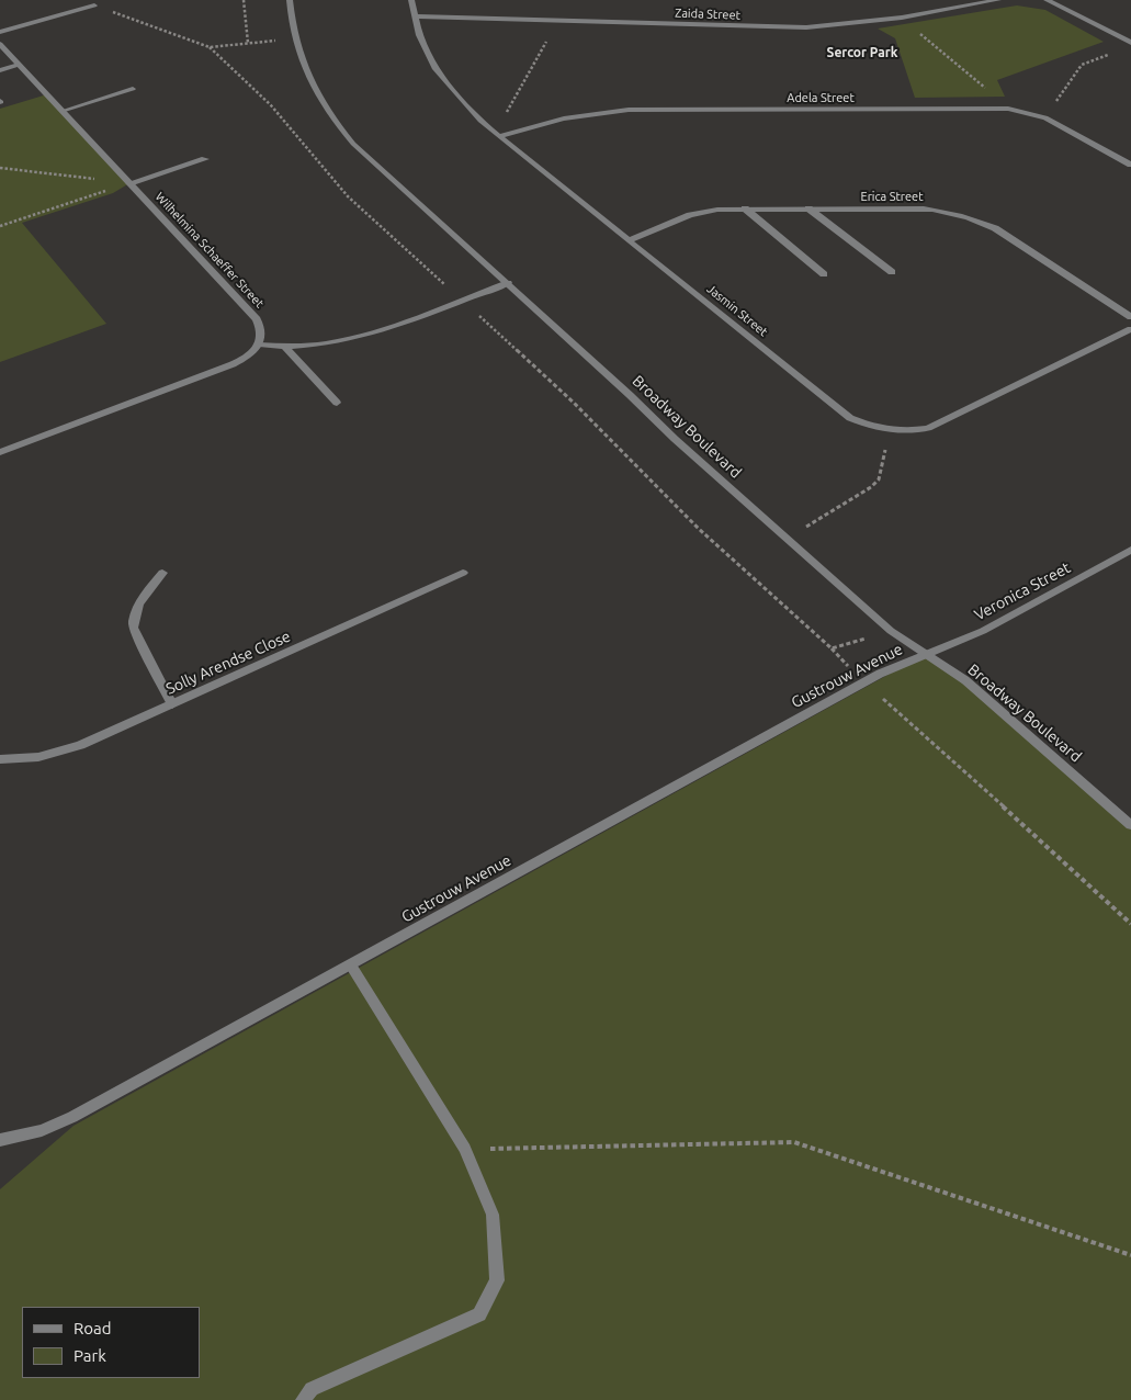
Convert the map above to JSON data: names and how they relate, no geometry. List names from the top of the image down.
{
  "streets": {
    "street": [
      "Zaida Street",
      "Adela Street",
      "Erica Street",
      "Wilhelmina Schaeffer Street",
      "Jasmin Street",
      "Broadway Boulevard",
      "Veronica Street",
      "Solly Arendse Close",
      "Gustrouw Avenue"
    ]
  },
  "crossings": [
    ["Zaida Street", "Jasmin Street"],
    ["Adela Street", "Jasmin Street"],
    ["Erica Street", "Jasmin Street"],
    ["Broadway Boulevard", "Veronica Street"],
    ["Broadway Boulevard", "Gustrouw Avenue"],
    ["Veronica Street", "Gustrouw Avenue"]
  ],
  "districts": ["Sercor Park"],
  "legend": ["Road", "Park"]
}
